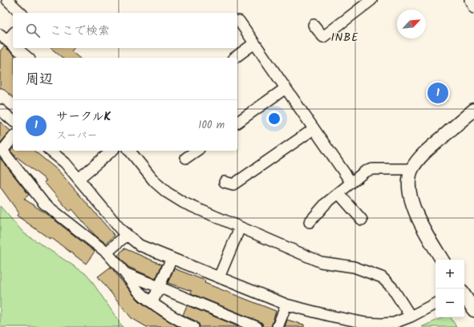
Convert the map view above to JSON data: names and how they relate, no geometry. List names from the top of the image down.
{
  "districts": ["INBE"],
  "north": "top right",
  "page": {
    "search": "ここで検索",
    "heading": "周辺",
    "pins": "1",
    "list": [
      {
        "mark": "1",
        "name": "サークルK",
        "note": "スーパー",
        "value": "100 m"
      }
    ],
    "map_buttons": ["+", "−"]
  }
}
